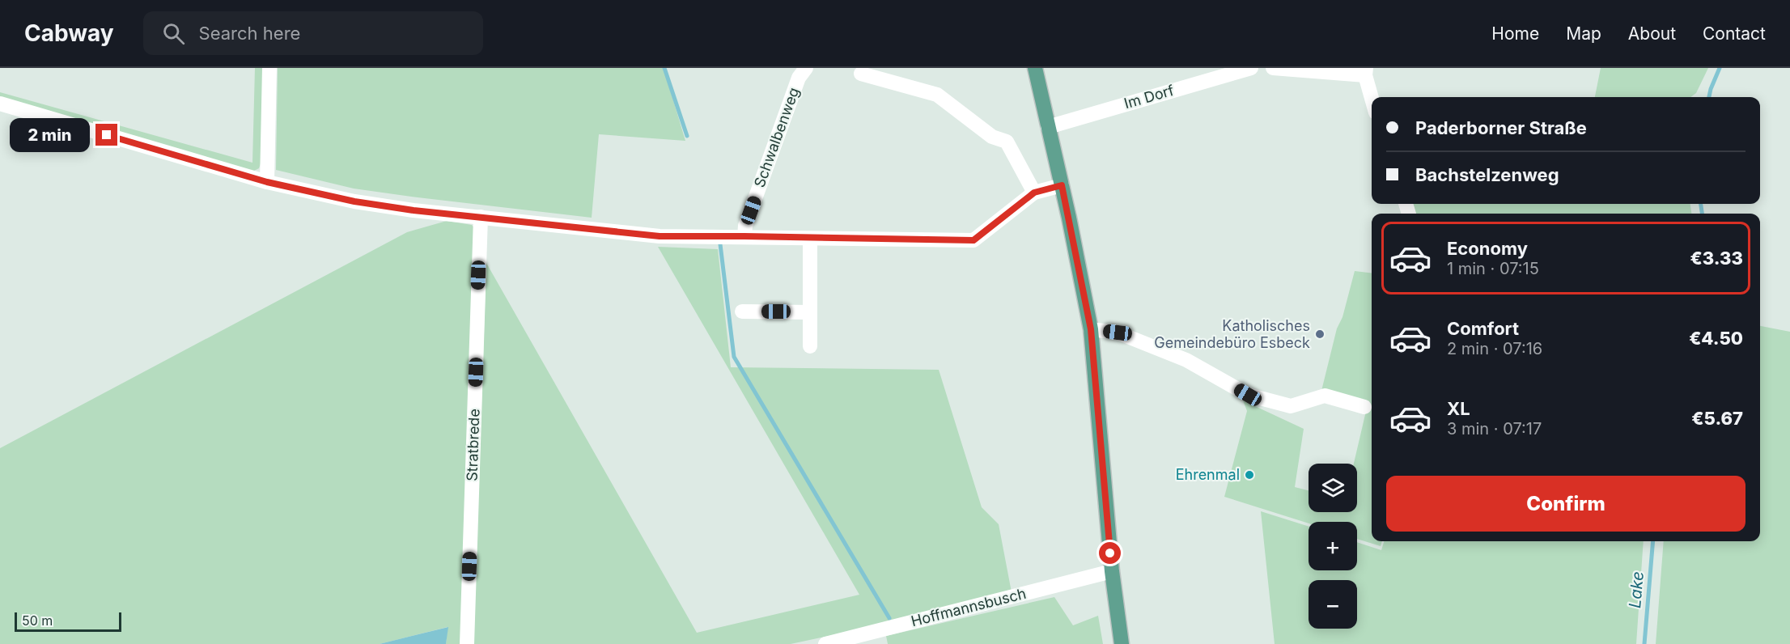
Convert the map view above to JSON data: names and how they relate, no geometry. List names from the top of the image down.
{
  "streets": {
    "street": [
      "Im Dorf",
      "Schwalbenweg",
      "Stratbrede",
      "Hoffmannsbusch"
    ]
  },
  "water": ["Lake"],
  "places": ["Katholisches Gemeindebüro Esbeck", "Ehrenmal"],
  "scale_bar": "50 m",
  "page": {
    "header": "Cabway",
    "search": "Search here",
    "nav": [
      "Home",
      "Map",
      "About",
      "Contact"
    ],
    "banner": ["Paderborner Straße", "Bachstelzenweg"],
    "bubble": "2 min",
    "list": [
      {
        "name": "Economy",
        "note": "1 min · 07:15",
        "value": "€3.33"
      },
      {
        "name": "Comfort",
        "note": "2 min · 07:16",
        "value": "€4.50"
      },
      {
        "name": "XL",
        "note": "3 min · 07:17",
        "value": "€5.67"
      }
    ],
    "map_buttons": ["+", "−"],
    "buttons": "Confirm",
    "scale": "50 m"
  }
}
